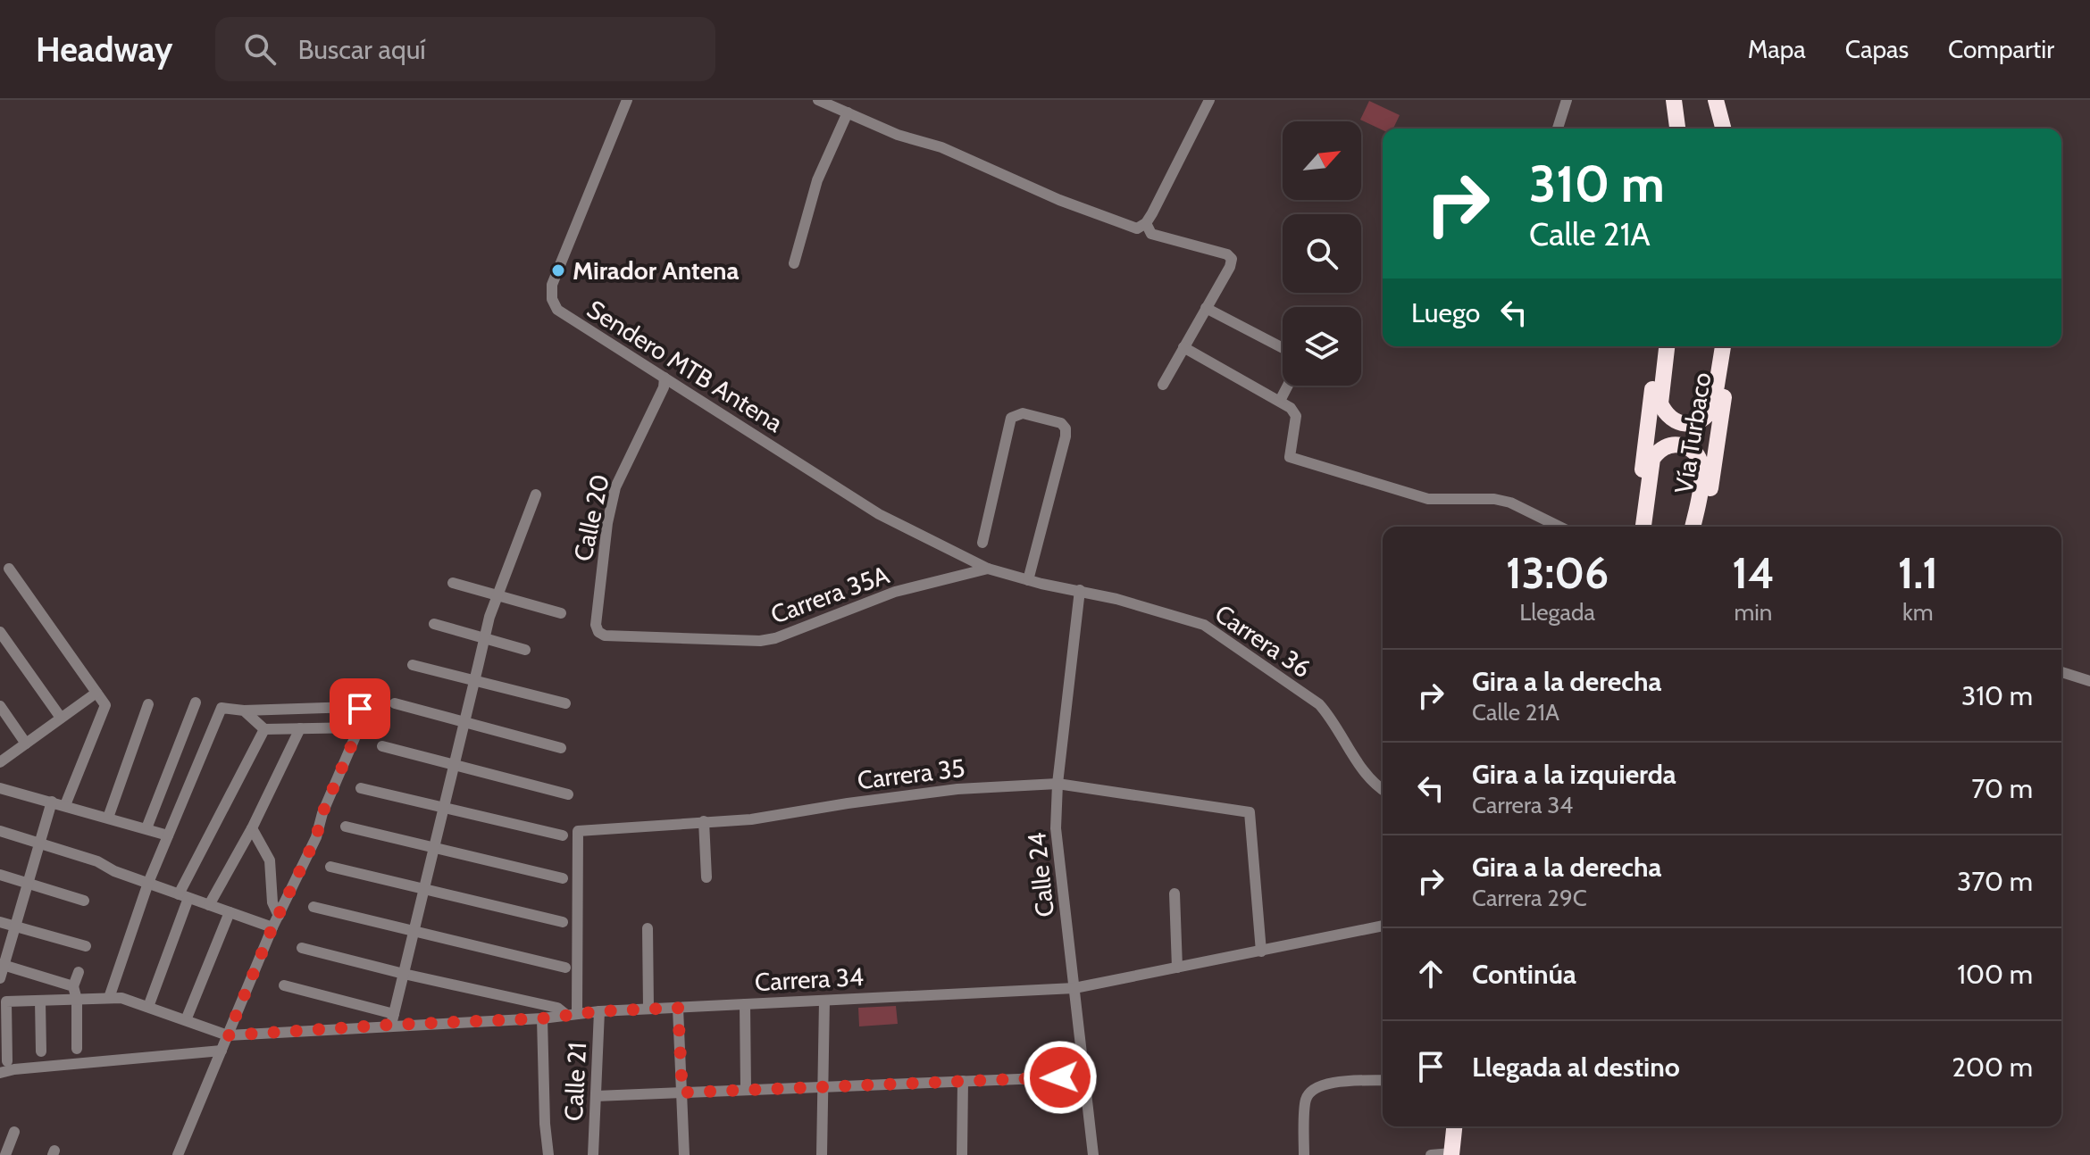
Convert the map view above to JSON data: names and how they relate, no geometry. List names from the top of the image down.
{
  "streets": {
    "highway": ["Vía Turbaco"],
    "street": [
      "Sendero MTB Antena",
      "Calle 20",
      "Carrera 35A",
      "Carrera 36",
      "Carrera 35",
      "Calle 24",
      "Carrera 34",
      "Calle 21"
    ]
  },
  "crossings": [
    ["Sendero MTB Antena", "Calle 20"],
    ["Sendero MTB Antena", "Carrera 35A"],
    ["Sendero MTB Antena", "Carrera 36"],
    ["Calle 20", "Carrera 35A"],
    ["Carrera 35A", "Carrera 36"],
    ["Carrera 36", "Calle 24"],
    ["Carrera 35", "Calle 24"],
    ["Carrera 35", "Carrera 34"],
    ["Calle 24", "Carrera 34"],
    ["Carrera 34", "Calle 21"]
  ],
  "places": ["Mirador Antena"],
  "north": "top right",
  "page": {
    "header": "Headway",
    "search": "Buscar aquí",
    "nav": ["Mapa", "Capas", "Compartir"],
    "turn": ["310 m", "Calle 21A"],
    "then": "Luego",
    "eta": [
      "13:06",
      "Llegada",
      "14",
      "min",
      "1.1",
      "km"
    ],
    "list": [
      {
        "name": "Gira a la derecha",
        "note": "Calle 21A",
        "value": "310 m"
      },
      {
        "name": "Gira a la izquierda",
        "note": "Carrera 34",
        "value": "70 m"
      },
      {
        "name": "Gira a la derecha",
        "note": "Carrera 29C",
        "value": "370 m"
      },
      {
        "name": "Continúa",
        "value": "100 m"
      },
      {
        "name": "Llegada al destino",
        "value": "200 m"
      }
    ]
  }
}
